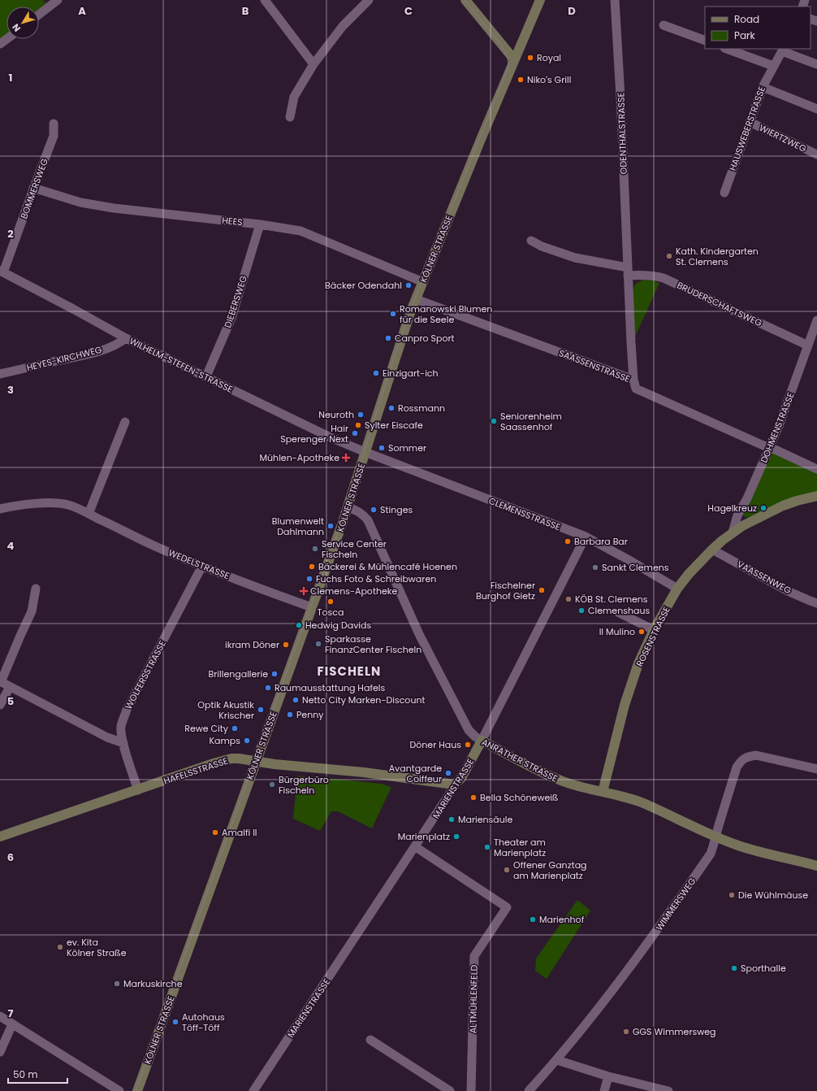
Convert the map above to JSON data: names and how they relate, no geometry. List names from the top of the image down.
{
  "streets": {
    "main road": [
      "KÖLNER STRASSE",
      "ROSENSTRASSE",
      "ANRATHER STRASSE",
      "HAFELSSTRASSE",
      "MARIENSTRASSE"
    ],
    "street": [
      "HAUSWEBERSTRASSE",
      "ODENTHALSTRASSE",
      "WIERTZWEG",
      "BOMMERSWEG",
      "HEES",
      "DIEBERSWEG",
      "BRUDERSCHAFTSWEG",
      "HEYES-KIRCHWEG",
      "WILHELM-STEFEN-STRASSE",
      "SAASSENSTRASSE",
      "DOHMENSTRASSE",
      "CLEMENSSTRASSE",
      "WEDELSTRASSE",
      "VAASSENWEG",
      "WOLFERSSTRASSE",
      "WIMMERSWEG",
      "ALTMÜHLENFELD"
    ]
  },
  "crossings": [
    ["HAUSWEBERSTRASSE", "WIERTZWEG"],
    ["ODENTHALSTRASSE", "BRUDERSCHAFTSWEG"],
    ["ODENTHALSTRASSE", "SAASSENSTRASSE"],
    ["BOMMERSWEG", "HEES"],
    ["BOMMERSWEG", "WILHELM-STEFEN-STRASSE"],
    ["HEES", "KÖLNER STRASSE"],
    ["HEES", "DIEBERSWEG"],
    ["KÖLNER STRASSE", "WILHELM-STEFEN-STRASSE"],
    ["KÖLNER STRASSE", "SAASSENSTRASSE"],
    ["KÖLNER STRASSE", "CLEMENSSTRASSE"],
    ["KÖLNER STRASSE", "WEDELSTRASSE"],
    ["KÖLNER STRASSE", "ANRATHER STRASSE"],
    ["KÖLNER STRASSE", "HAFELSSTRASSE"],
    ["DIEBERSWEG", "WILHELM-STEFEN-STRASSE"],
    ["BRUDERSCHAFTSWEG", "DOHMENSTRASSE"],
    ["HEYES-KIRCHWEG", "WILHELM-STEFEN-STRASSE"],
    ["WILHELM-STEFEN-STRASSE", "CLEMENSSTRASSE"],
    ["SAASSENSTRASSE", "DOHMENSTRASSE"],
    ["DOHMENSTRASSE", "ROSENSTRASSE"],
    ["CLEMENSSTRASSE", "ROSENSTRASSE"],
    ["CLEMENSSTRASSE", "MARIENSTRASSE"],
    ["WEDELSTRASSE", "WOLFERSSTRASSE"],
    ["VAASSENWEG", "ROSENSTRASSE"],
    ["ROSENSTRASSE", "ANRATHER STRASSE"],
    ["WOLFERSSTRASSE", "HAFELSSTRASSE"],
    ["ANRATHER STRASSE", "MARIENSTRASSE"],
    ["ANRATHER STRASSE", "WIMMERSWEG"],
    ["HAFELSSTRASSE", "MARIENSTRASSE"],
    ["MARIENSTRASSE", "ALTMÜHLENFELD"]
  ],
  "districts": ["FISCHELN"],
  "places": {
    "other": [
      "Royal",
      "Niko's Grill",
      "Kath. Kindergarten St. Clemens",
      "Bäcker Odendahl",
      "Romanowski Blumen für die Seele",
      "Canpro Sport",
      "Einzigart-ich",
      "Rossmann",
      "Neuroth",
      "Seniorenheim Saassenhof",
      "Sylter Eiscafe",
      "Hair Sperenger Next",
      "Sommer",
      "Hagelkreuz",
      "Stinges",
      "Blumenwelt Dahlmann",
      "Barbara Bar",
      "Service Center Fischeln",
      "Bäckerei & Mühlencafé Hoenen",
      "Sankt Clemens",
      "Fuchs Foto & Schreibwaren",
      "Fischelner Burghof Gietz",
      "KÖB St. Clemens",
      "Tosca",
      "Clemenshaus",
      "Hedwig Davids",
      "Il Mulino",
      "Sparkasse FinanzCenter Fischeln",
      "ikram Döner",
      "Brillengallerie",
      "Raumausstattung Hafels",
      "Netto City Marken-Discount",
      "Optik Akustik Krischer",
      "Penny",
      "Rewe City",
      "Kamps",
      "Döner Haus",
      "Avantgarde Coiffeur",
      "Bürgerbüro Fischeln",
      "Bella Schöneweiß",
      "Mariensäule",
      "Amalfi II",
      "Marienplatz",
      "Theater am Marienplatz",
      "Offener Ganztag am Marienplatz",
      "Die Wühlmäuse",
      "Marienhof",
      "ev. Kita Kölner Straße",
      "Sporthalle",
      "Markuskirche",
      "Autohaus Töff-Töff",
      "GGS Wimmersweg"
    ],
    "health": ["Mühlen-Apotheke", "Clemens-Apotheke"]
  },
  "legend": ["Road", "Park"],
  "scale_bar": "50 m",
  "north": "bottom left",
  "grid": {
    "columns": [
      "A",
      "B",
      "C",
      "D"
    ],
    "rows": [
      "1",
      "2",
      "3",
      "4",
      "5",
      "6",
      "7"
    ]
  }
}
